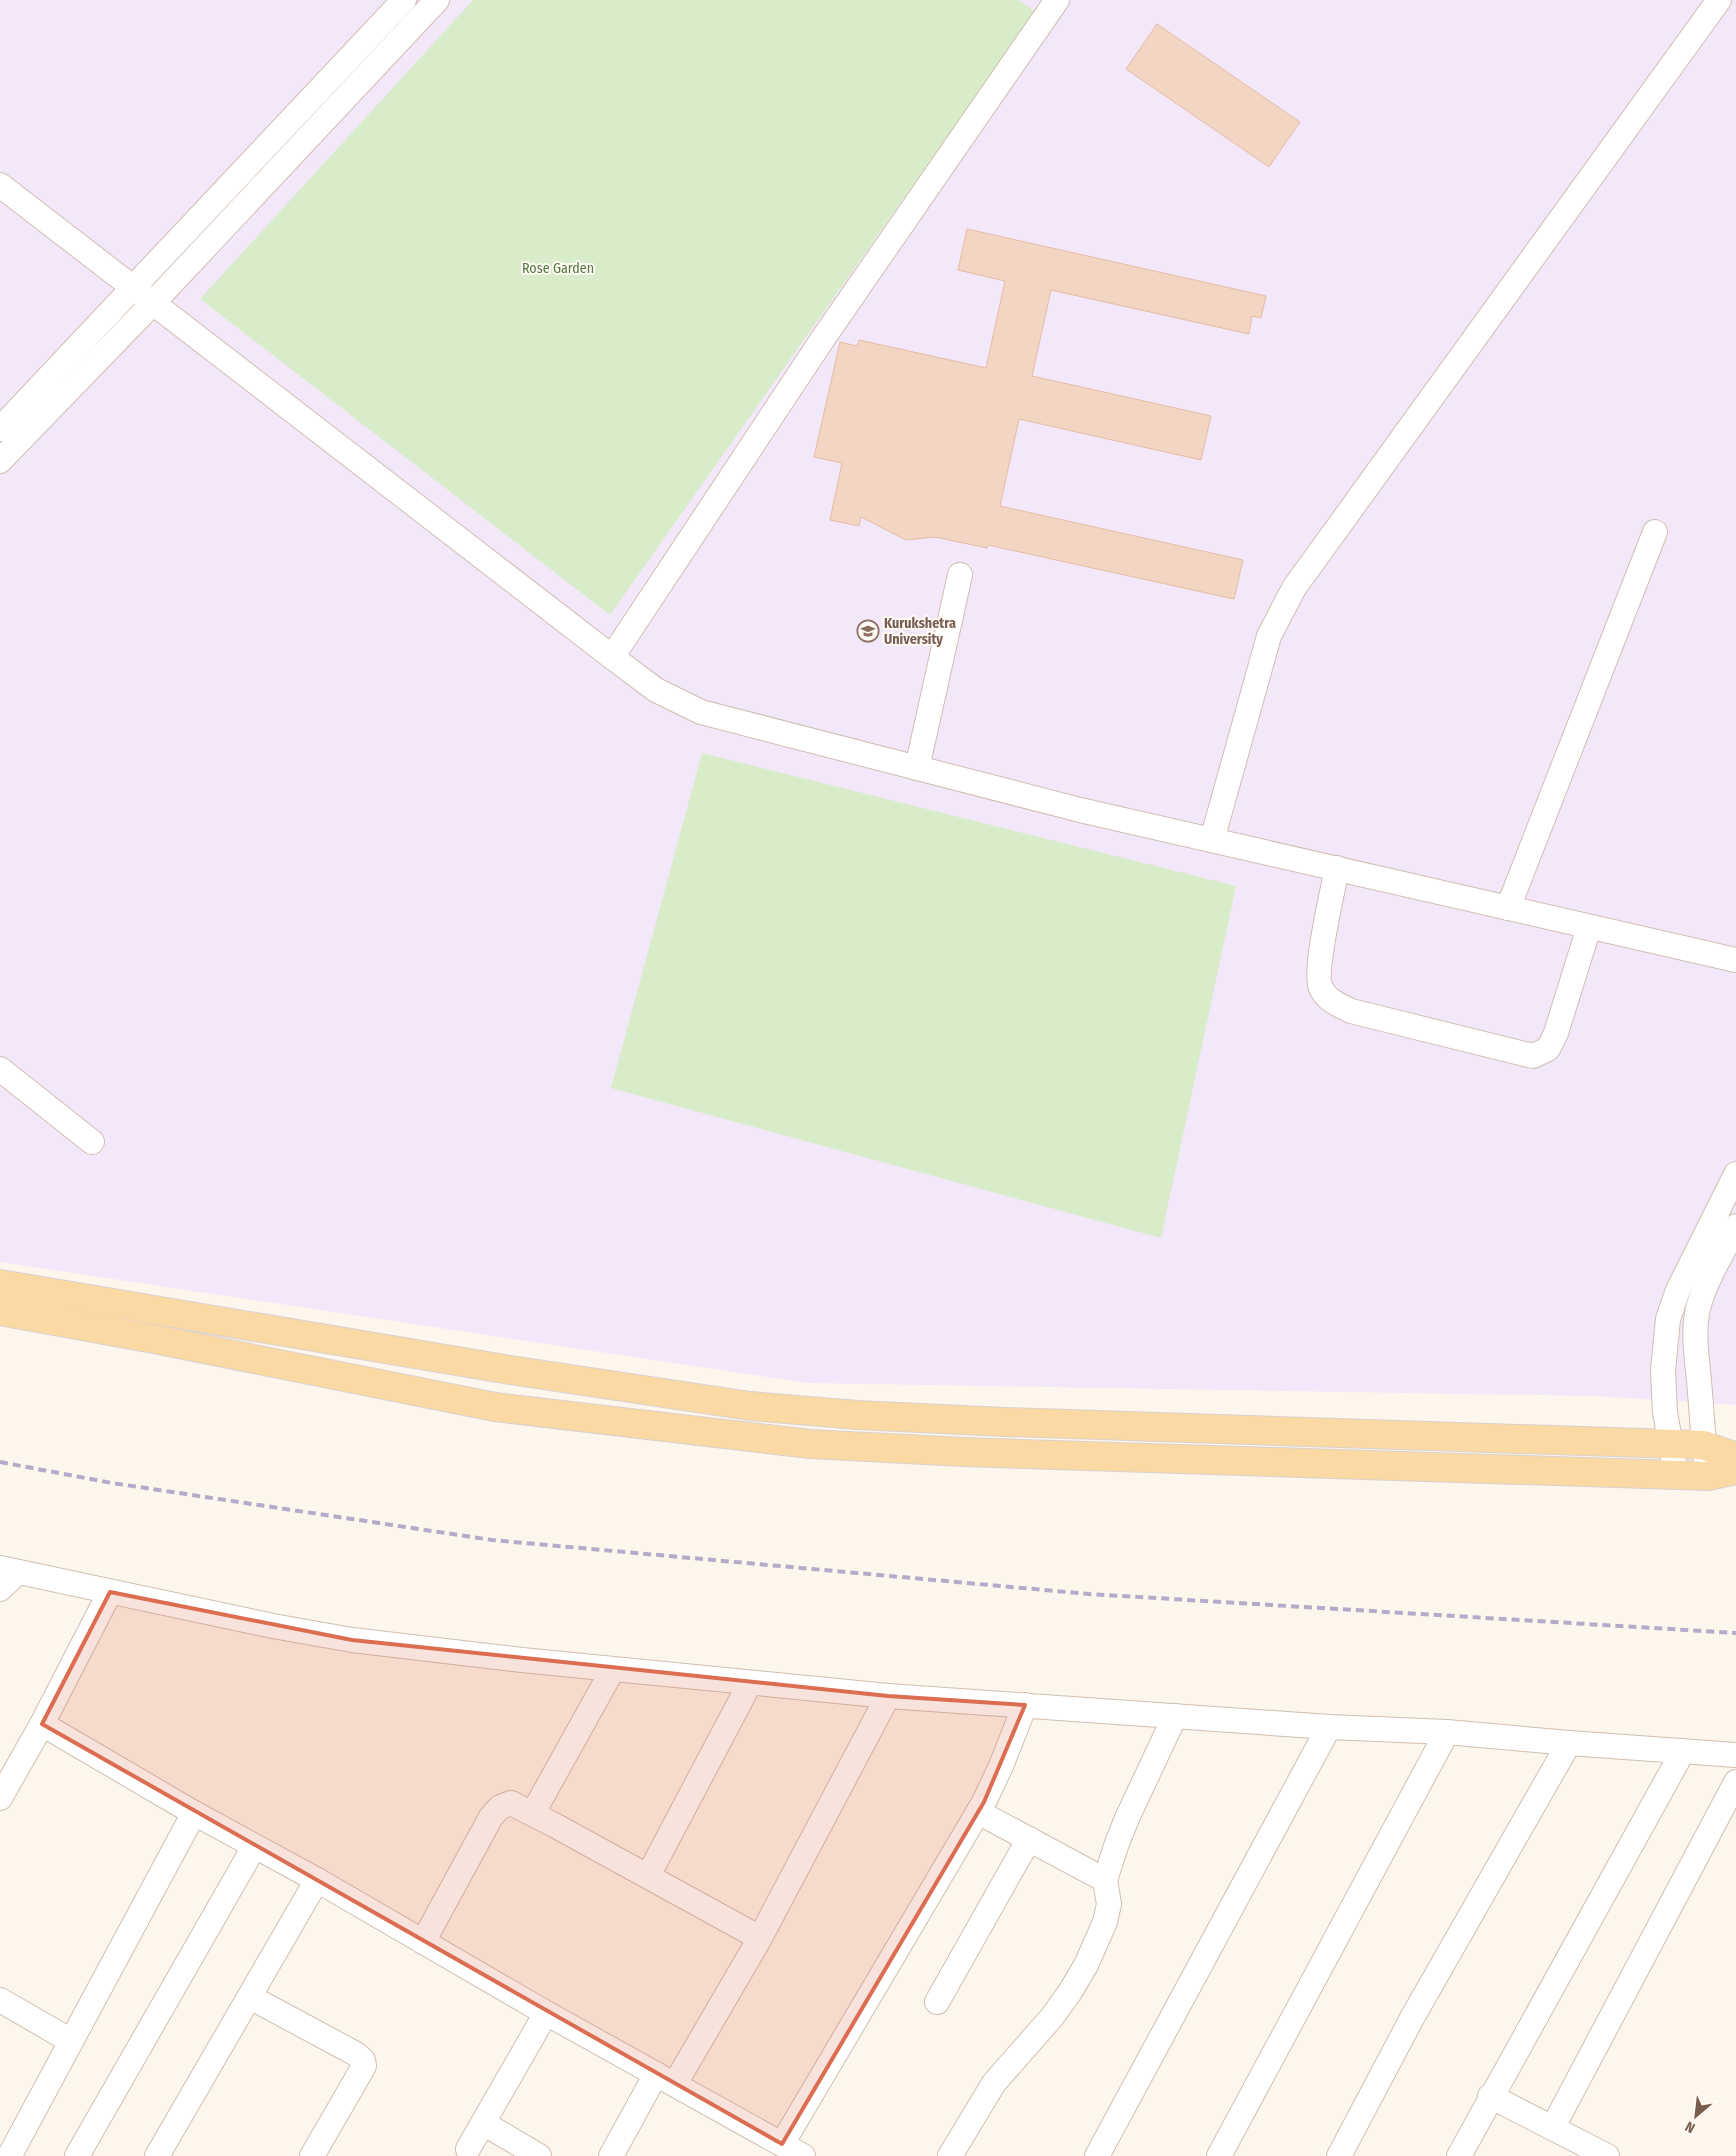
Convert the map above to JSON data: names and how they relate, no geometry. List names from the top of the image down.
{
  "parks": ["Rose Garden"],
  "places": {
    "school or university": ["Kurukshetra University"]
  },
  "north": "bottom left"
}
